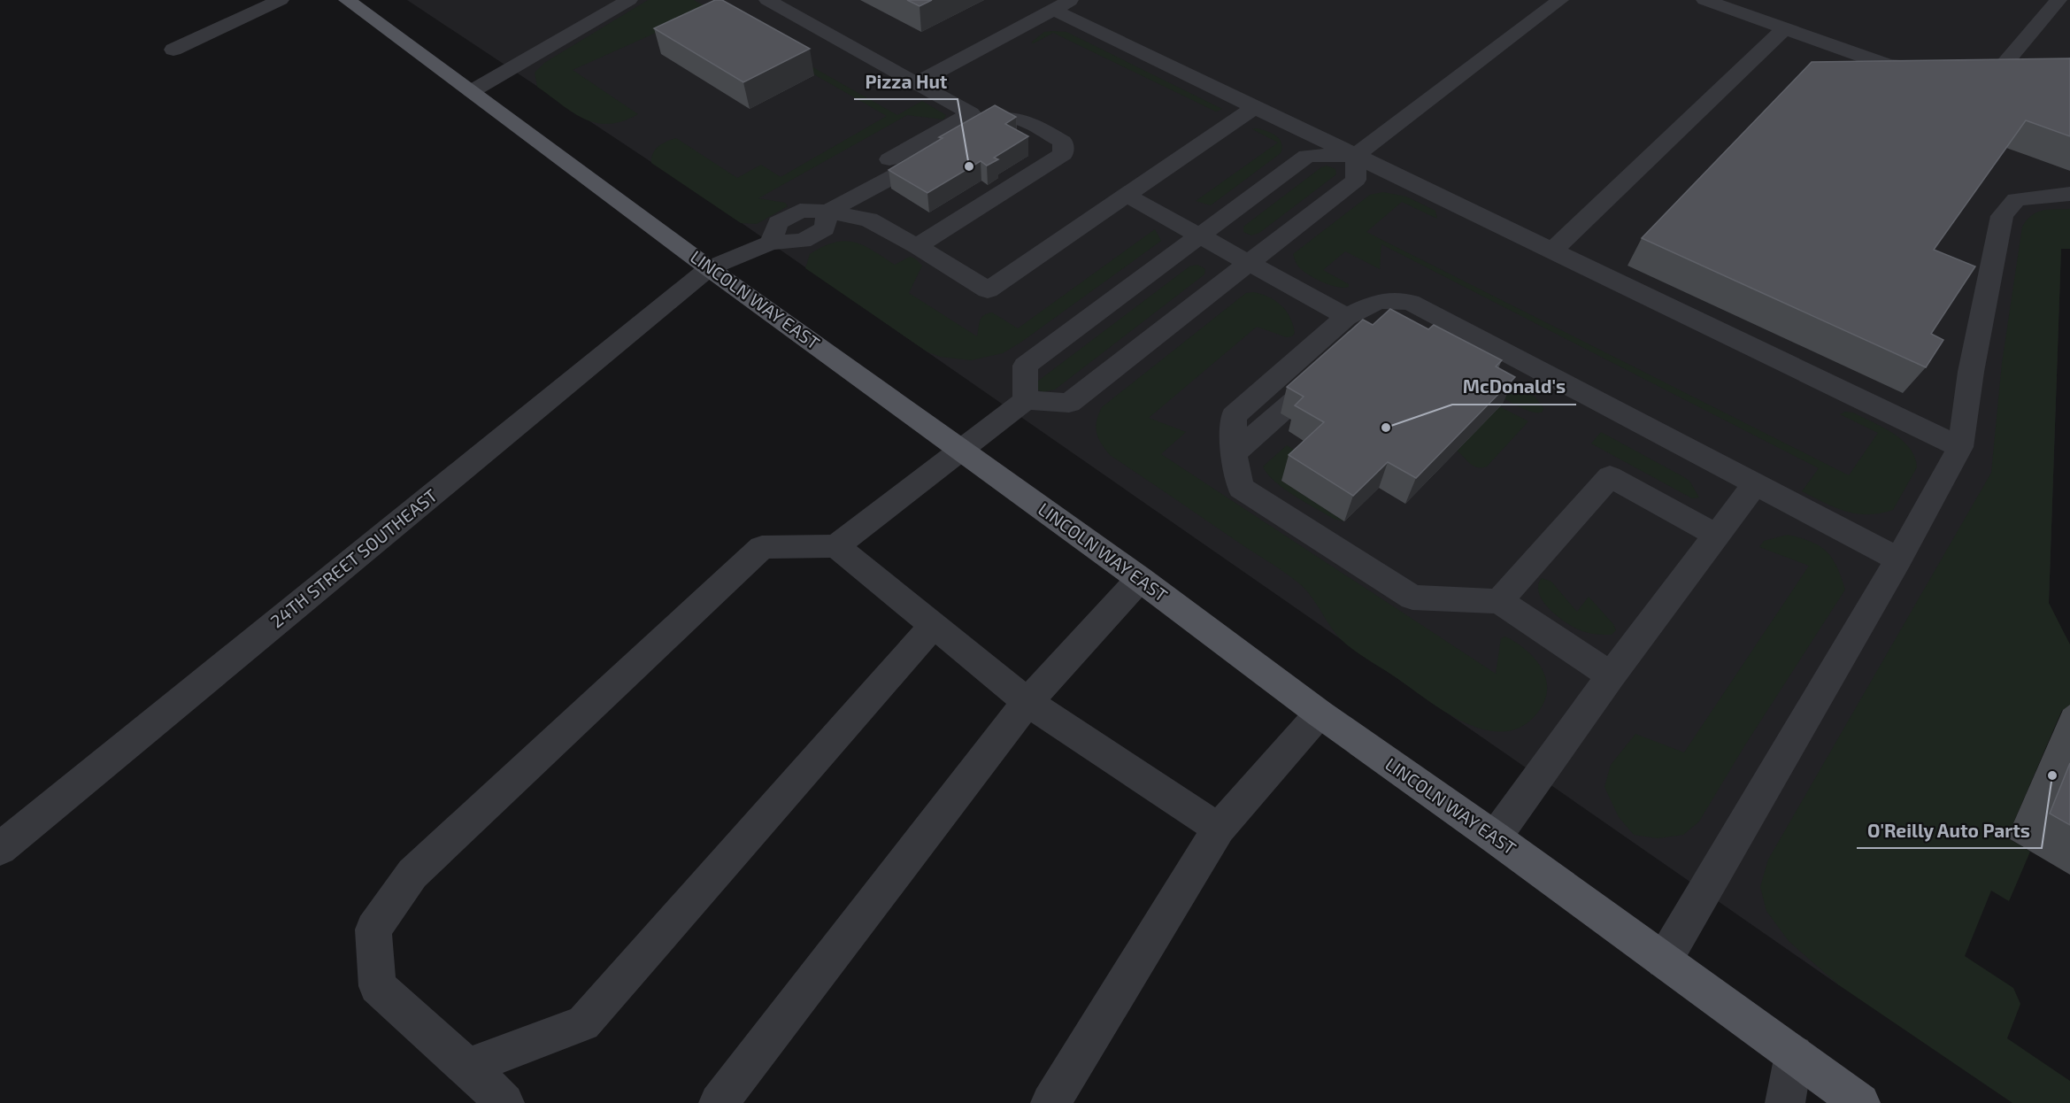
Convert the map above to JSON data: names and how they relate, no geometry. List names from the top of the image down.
{
  "streets": {
    "main road": ["LINCOLN WAY EAST"],
    "street": ["24TH STREET SOUTHEAST"]
  },
  "crossings": [
    ["LINCOLN WAY EAST", "24TH STREET SOUTHEAST"]
  ],
  "places": ["Pizza Hut", "McDonald's", "O'Reilly Auto Parts"]
}
